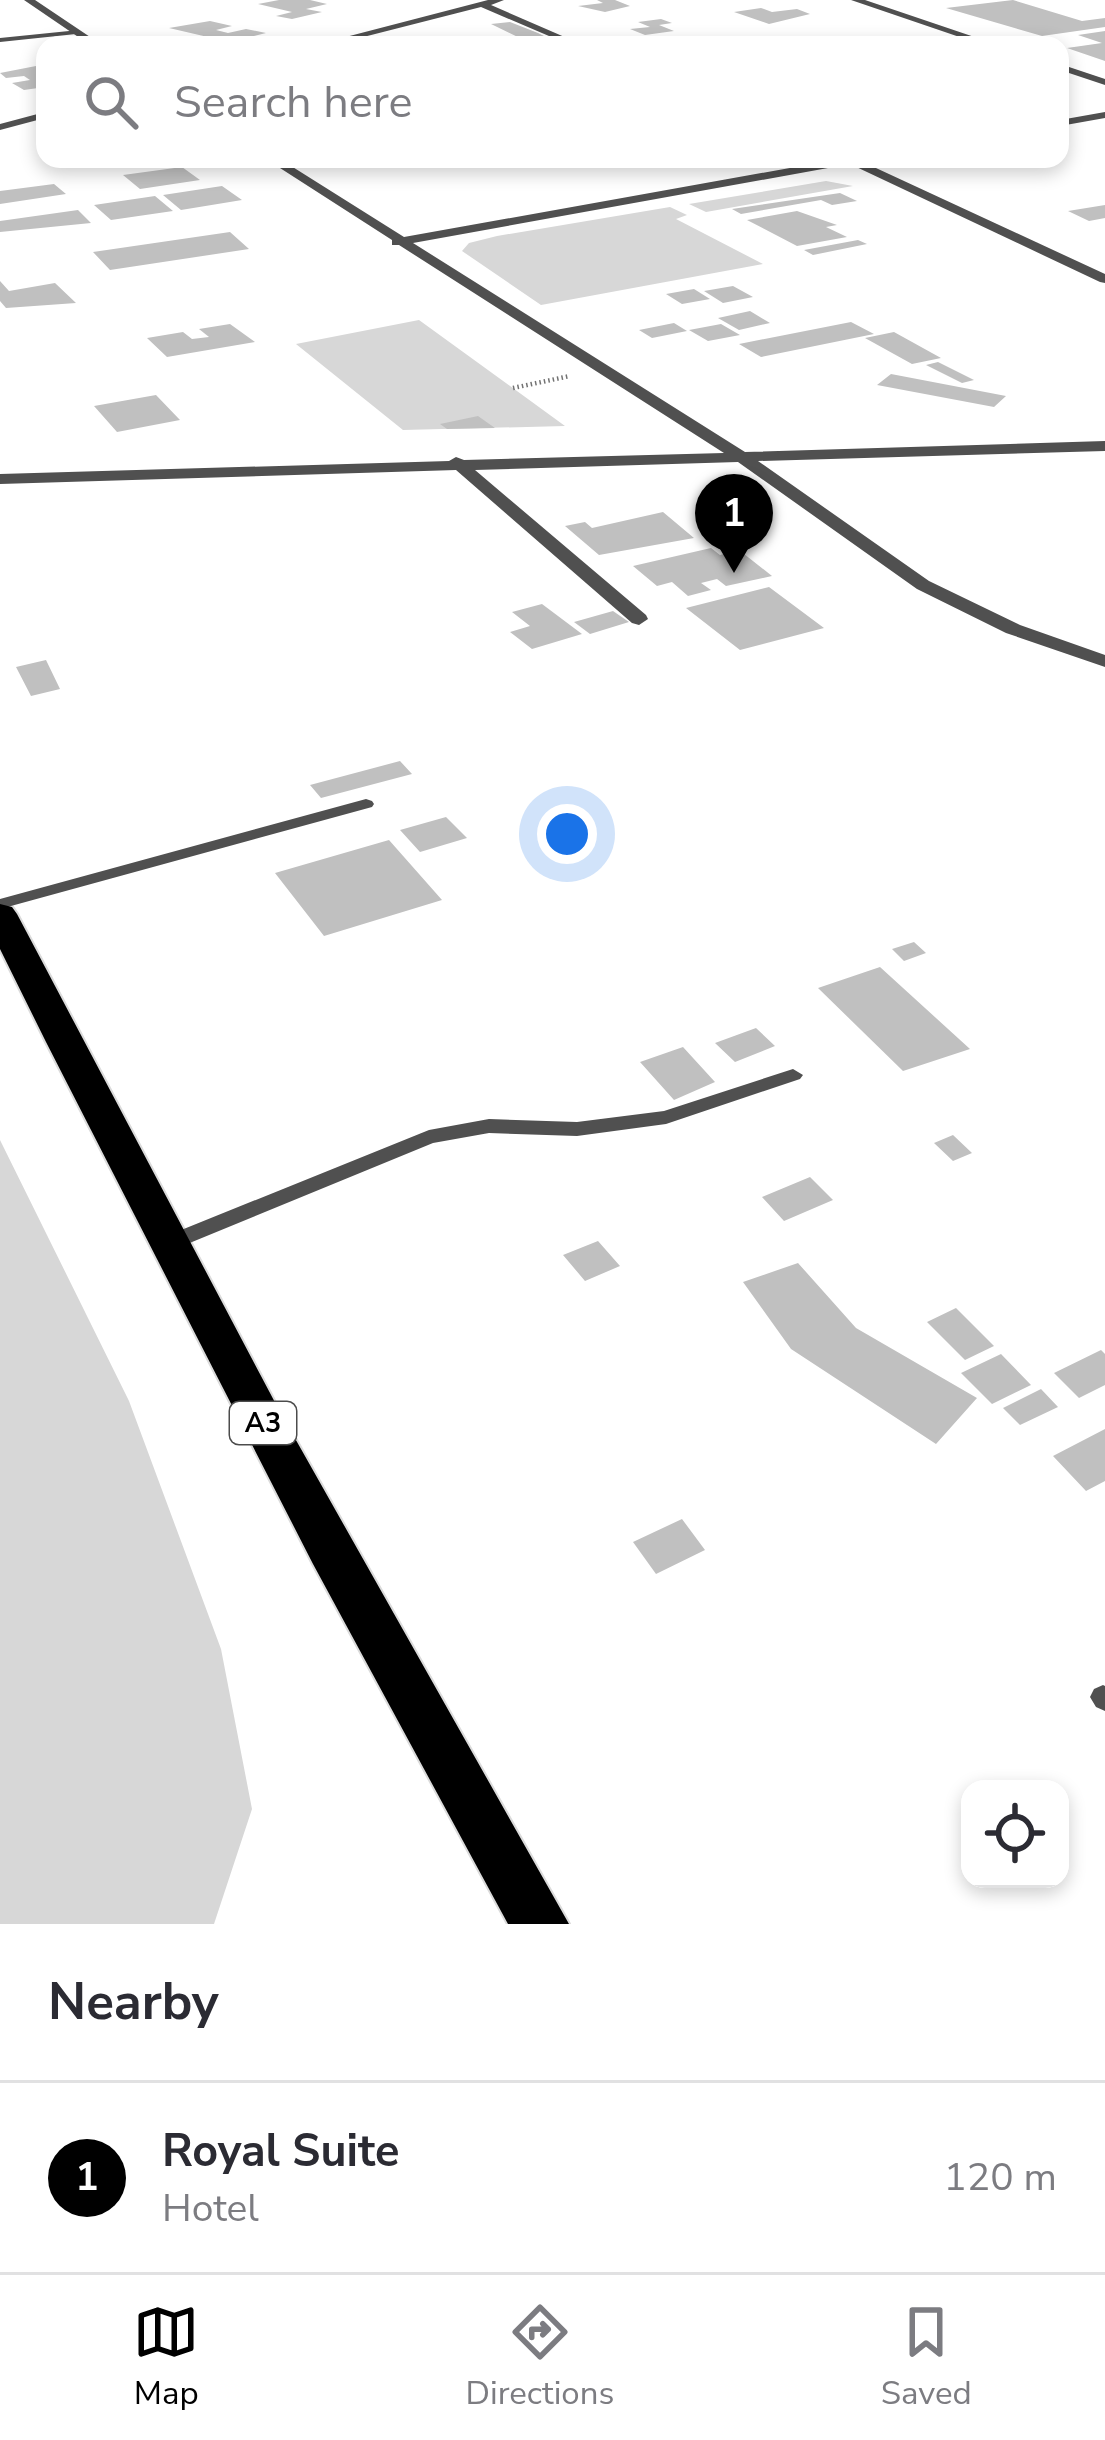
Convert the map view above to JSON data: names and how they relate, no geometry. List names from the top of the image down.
{
  "streets": {
    "highway": ["A3"]
  },
  "page": {
    "search": "Search here",
    "pins": "1",
    "heading": "Nearby",
    "list": [
      {
        "mark": "1",
        "name": "Royal Suite",
        "note": "Hotel",
        "value": "120 m"
      }
    ],
    "nav": ["Map", "Directions", "Saved"]
  }
}
